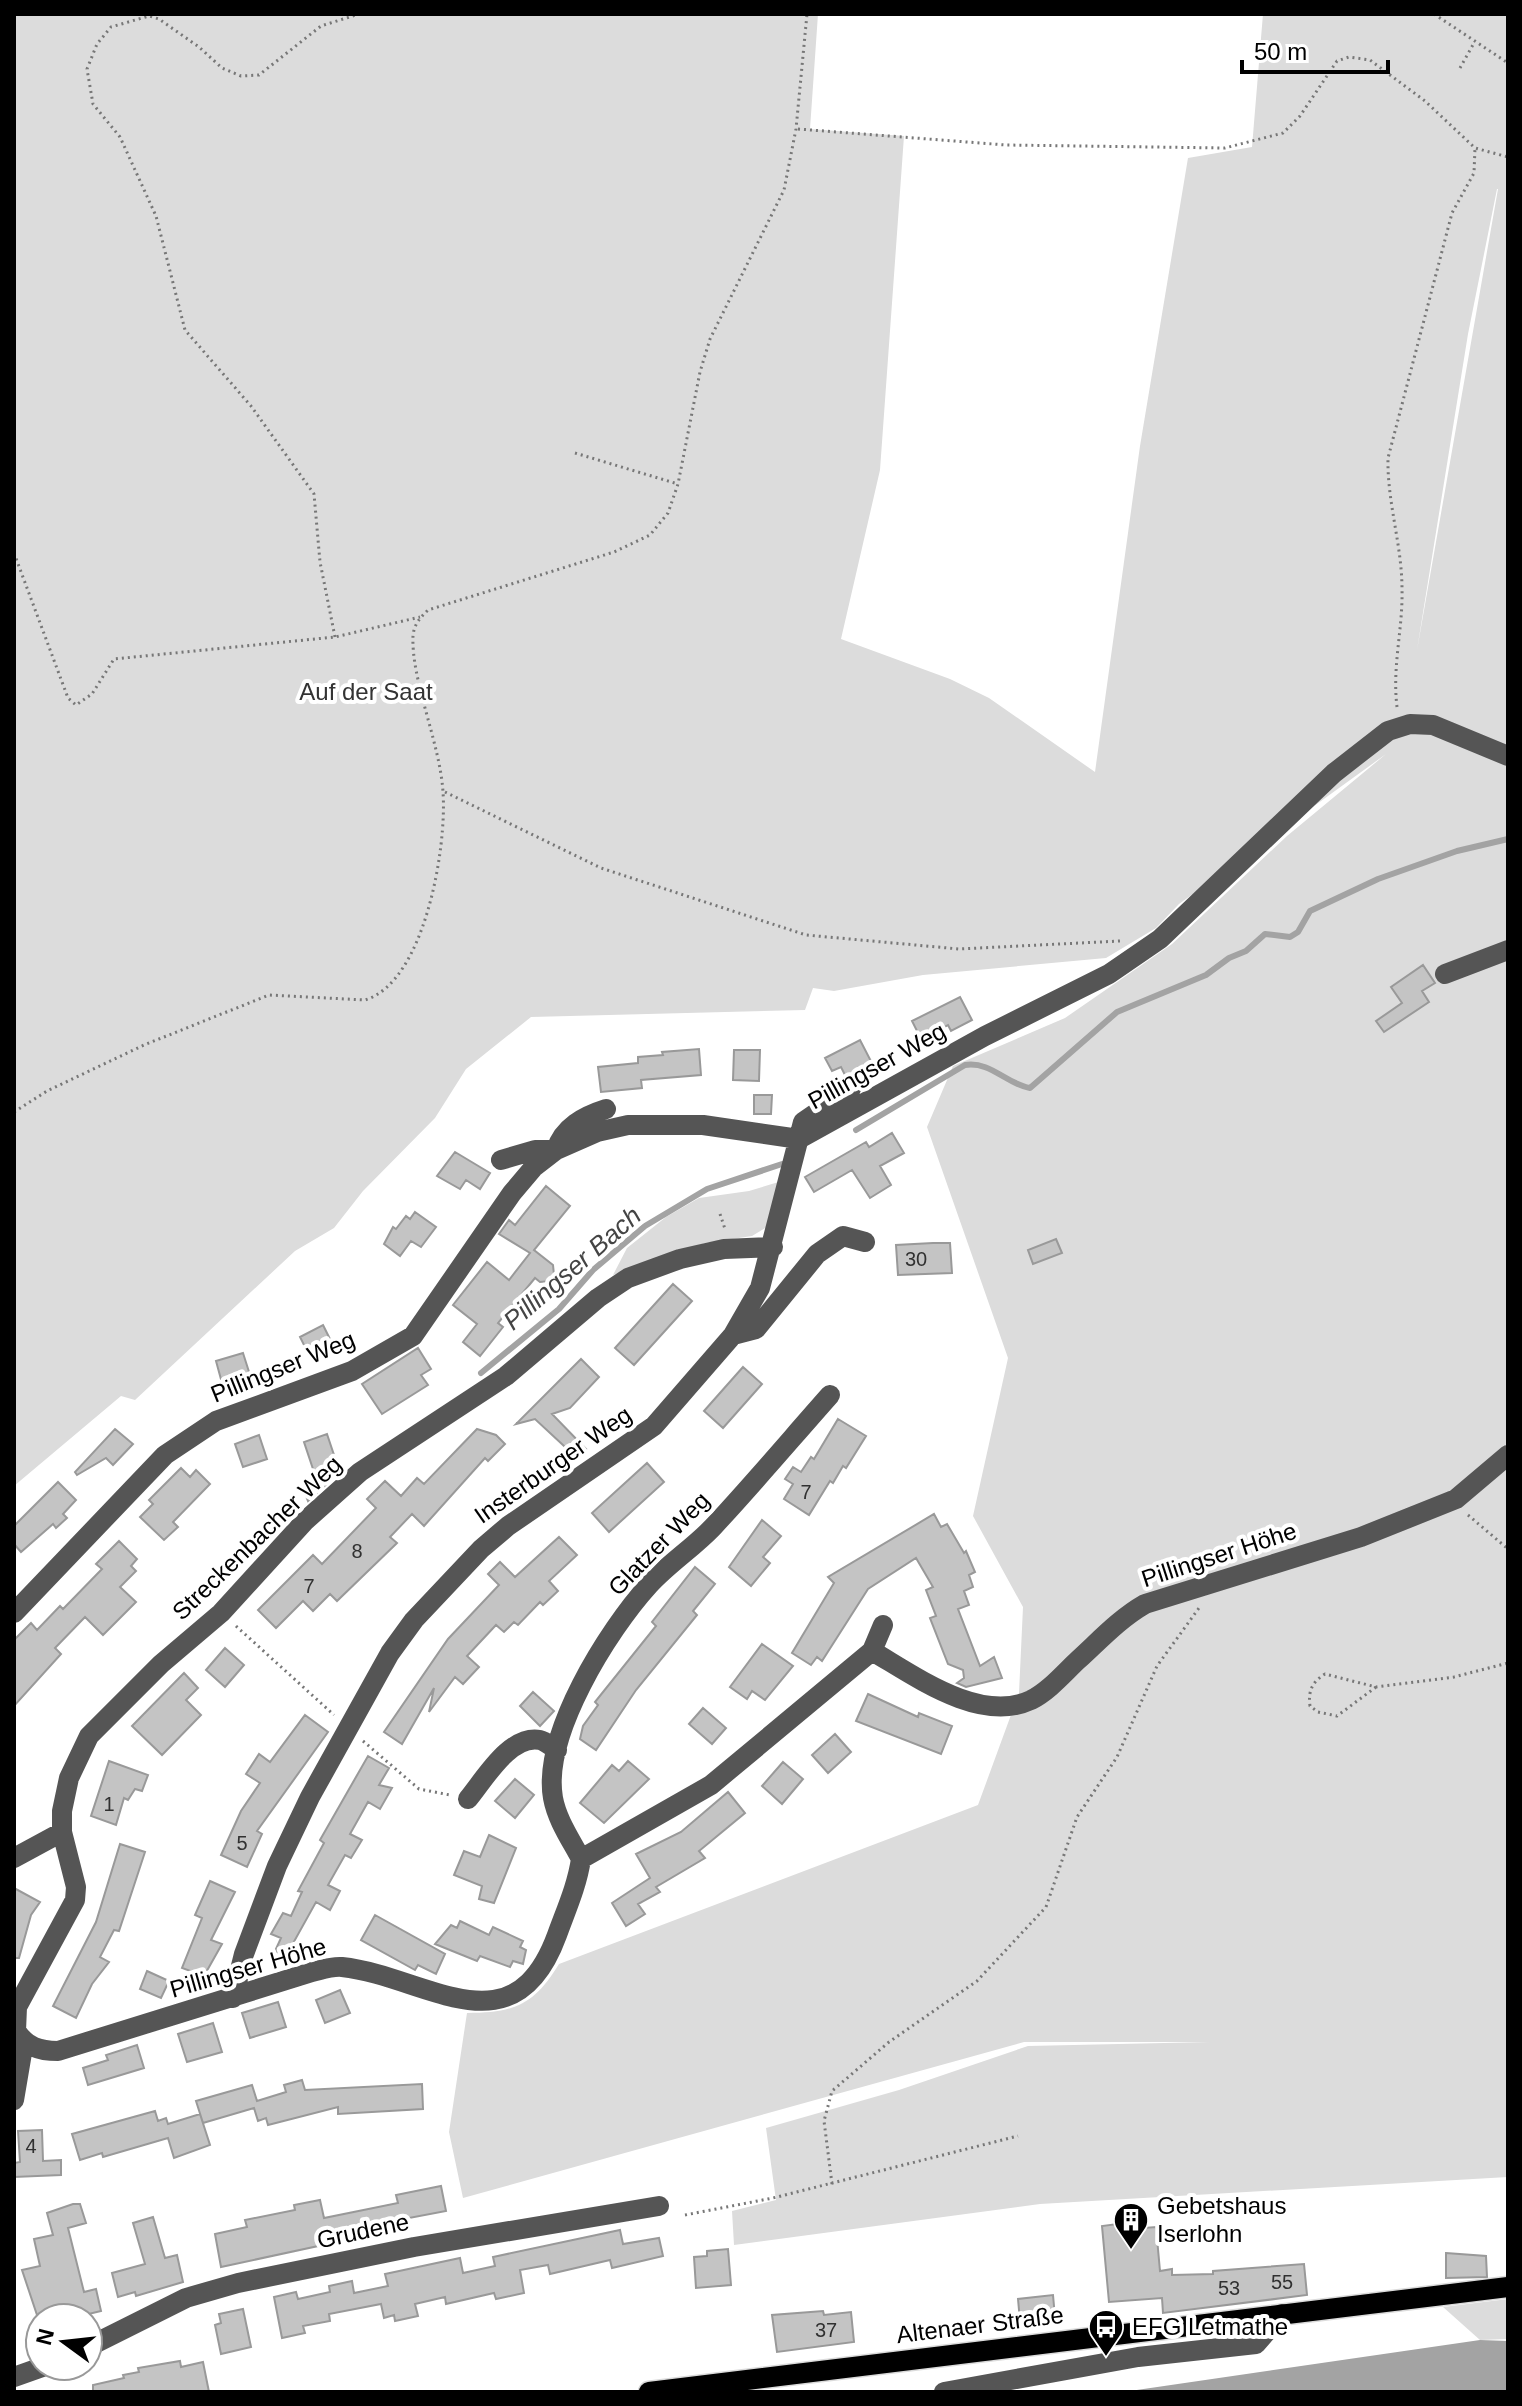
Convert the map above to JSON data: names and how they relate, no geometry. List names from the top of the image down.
{
  "streets": {
    "main road": ["Altenaer Straße"],
    "street": [
      "Pillingser Weg",
      "Insterburger Weg",
      "Streckenbacher Weg",
      "Glatzer Weg",
      "Pillingser Höhe",
      "Grudene"
    ]
  },
  "crossings": [
    ["Pillingser Weg", "Insterburger Weg"],
    ["Insterburger Weg", "Streckenbacher Weg"],
    ["Insterburger Weg", "Pillingser Höhe"],
    ["Glatzer Weg", "Pillingser Höhe"]
  ],
  "water": ["Pillingser Bach"],
  "parks": ["Auf der Saat"],
  "places": {
    "building": ["Gebetshaus Iserlohn"],
    "bus stop": ["EFG Letmathe"]
  },
  "house_numbers": [
    "30",
    "7",
    "8",
    "7",
    "1",
    "5",
    "4",
    "55",
    "53",
    "37"
  ],
  "scale_bar": "50 m",
  "north": "left"
}
